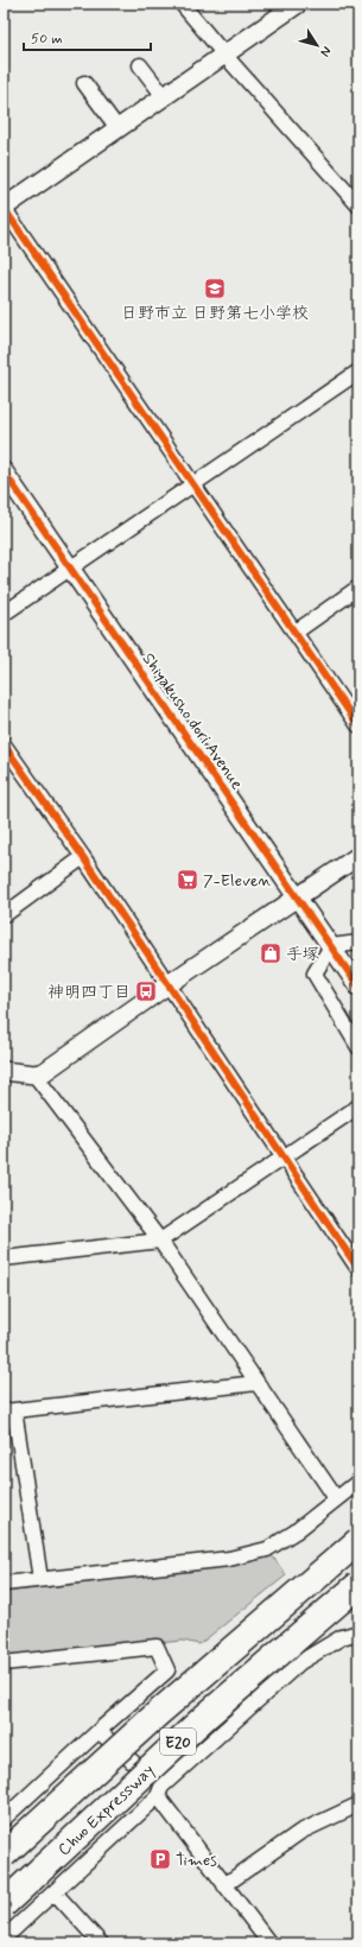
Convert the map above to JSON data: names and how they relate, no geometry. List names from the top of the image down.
{
  "streets": {
    "highway": ["E20", "Chuo Expressway"],
    "street": ["Shiyakusho dori Avenue"]
  },
  "places": {
    "school or university": ["日野市立 日野第七小学校"],
    "supermarket": ["7-Eleven"],
    "shop": ["手塚"],
    "bus stop": ["神明四丁目"],
    "parking": ["Times"]
  },
  "scale_bar": "50 m",
  "north": "bottom right"
}
